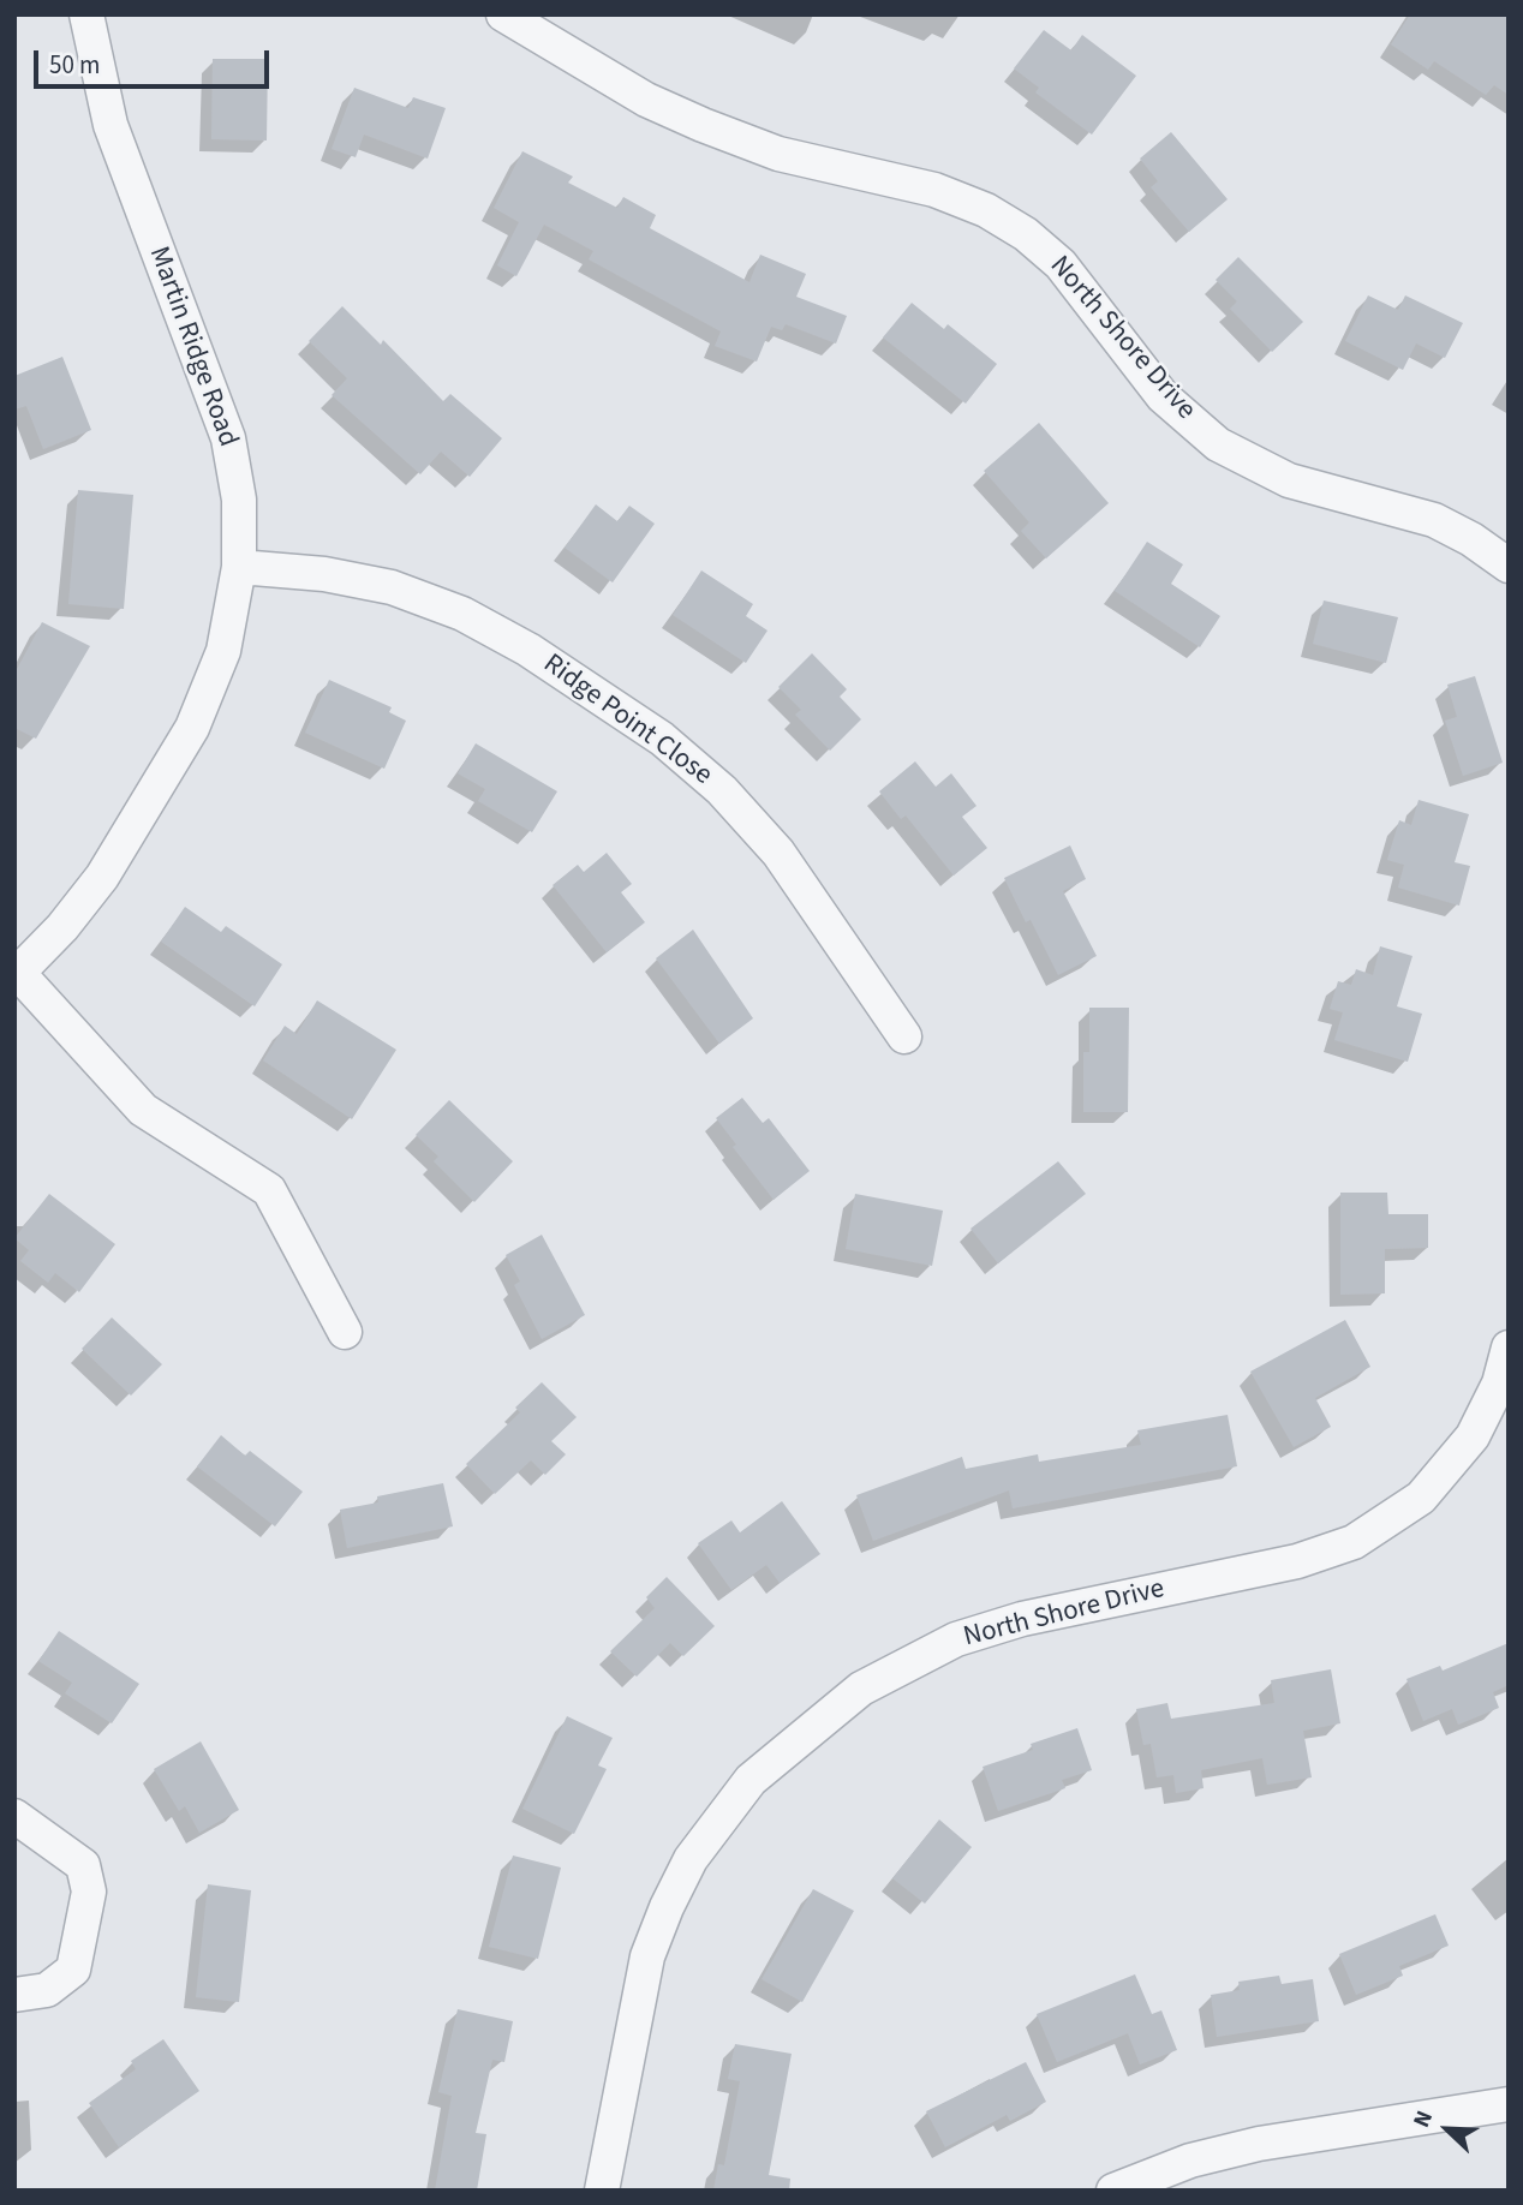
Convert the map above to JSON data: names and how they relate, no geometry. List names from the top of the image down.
{
  "streets": {
    "street": ["North Shore Drive", "Martin Ridge Road", "Ridge Point Close"]
  },
  "crossings": [
    ["Martin Ridge Road", "Ridge Point Close"]
  ],
  "scale_bar": "50 m",
  "north": "top left"
}
